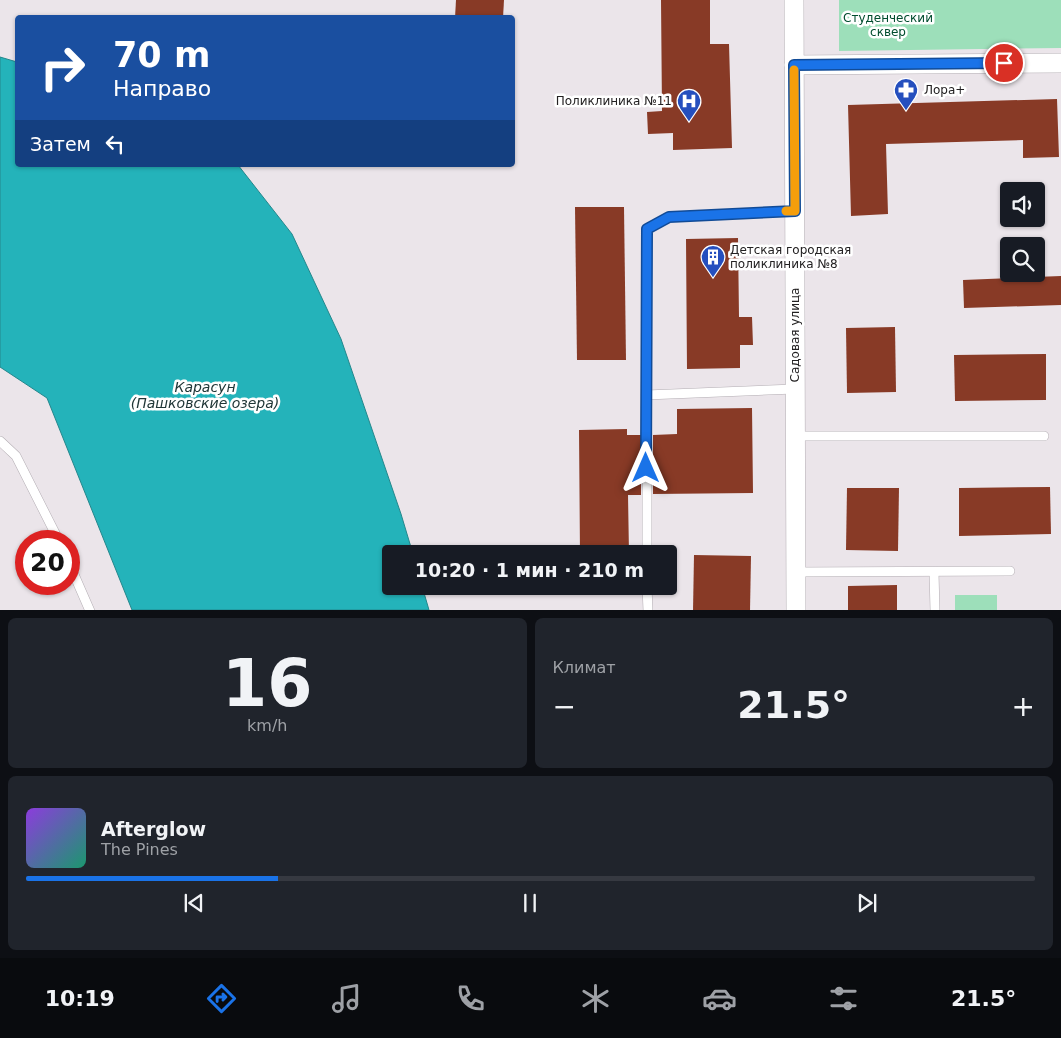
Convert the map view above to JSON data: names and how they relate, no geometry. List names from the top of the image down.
{
  "streets": {
    "street": ["Садовая улица"]
  },
  "water": ["Карасун (Пашковские озера)"],
  "parks": ["Студенческий сквер"],
  "places": {
    "pharmacy": ["Лора+"],
    "hospital": ["Поликлиника №11"],
    "building": ["Детская городская поликлиника №8"]
  },
  "page": {
    "turn": ["70 m", "Направо"],
    "then": "Затем",
    "limit": "20",
    "trip": "10:20 · 1 мин · 210 m",
    "tile": [
      ["16", "km/h"],
      "Климат"
    ],
    "heat": ["−", "21.5°", "+"],
    "song": ["Afterglow", "The Pines"],
    "tabs": ["10:19", "21.5°"]
  }
}
